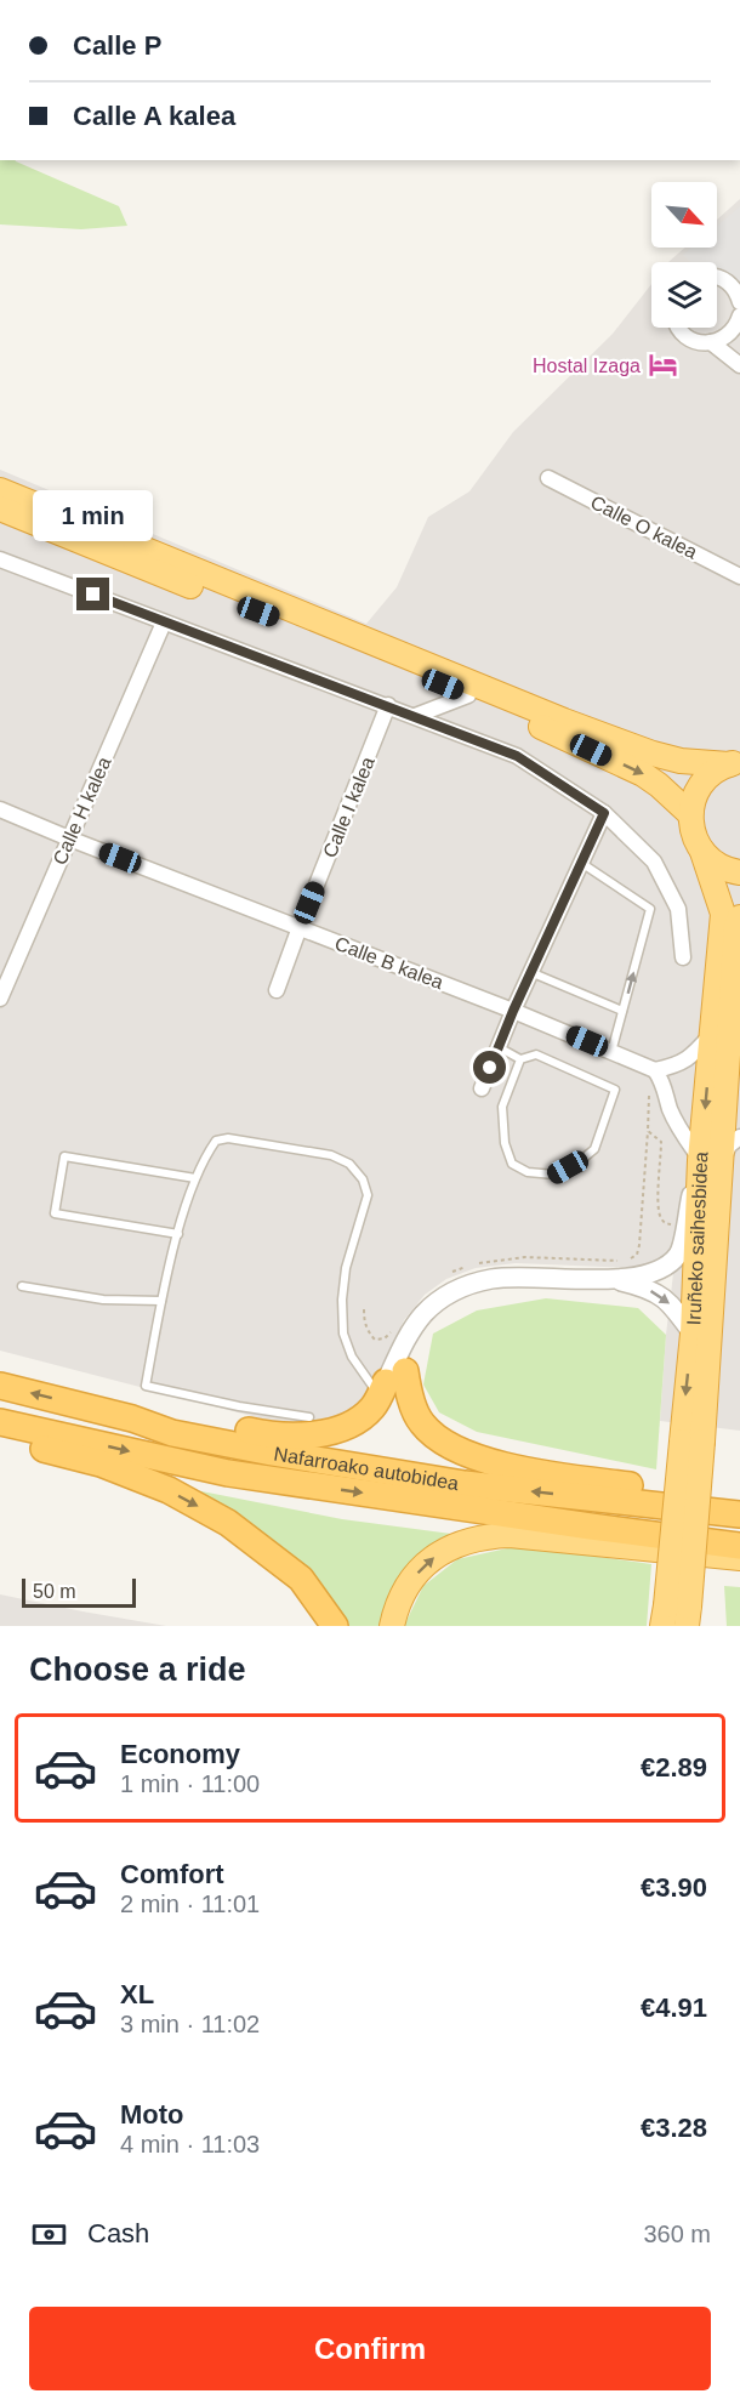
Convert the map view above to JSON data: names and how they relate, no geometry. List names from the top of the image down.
{
  "streets": {
    "highway": ["Iruñeko saihesbidea", "Nafarroako autobidea"],
    "street": [
      "Calle O kalea",
      "Calle I kalea",
      "Calle H kalea",
      "Calle B kalea"
    ]
  },
  "crossings": [
    ["Calle I kalea", "Calle B kalea"],
    ["Calle H kalea", "Calle B kalea"]
  ],
  "places": {
    "hotel": ["Hostal Izaga"]
  },
  "scale_bar": "50 m",
  "north": "bottom right",
  "page": {
    "banner": ["Calle P", "Calle A kalea"],
    "bubble": "1 min",
    "scale": "50 m",
    "heading": "Choose a ride",
    "list": [
      {
        "name": "Economy",
        "note": "1 min · 11:00",
        "value": "€2.89"
      },
      {
        "name": "Comfort",
        "note": "2 min · 11:01",
        "value": "€3.90"
      },
      {
        "name": "XL",
        "note": "3 min · 11:02",
        "value": "€4.91"
      },
      {
        "name": "Moto",
        "note": "4 min · 11:03",
        "value": "€3.28"
      }
    ],
    "pay": ["Cash", "360 m"],
    "buttons": "Confirm"
  }
}
